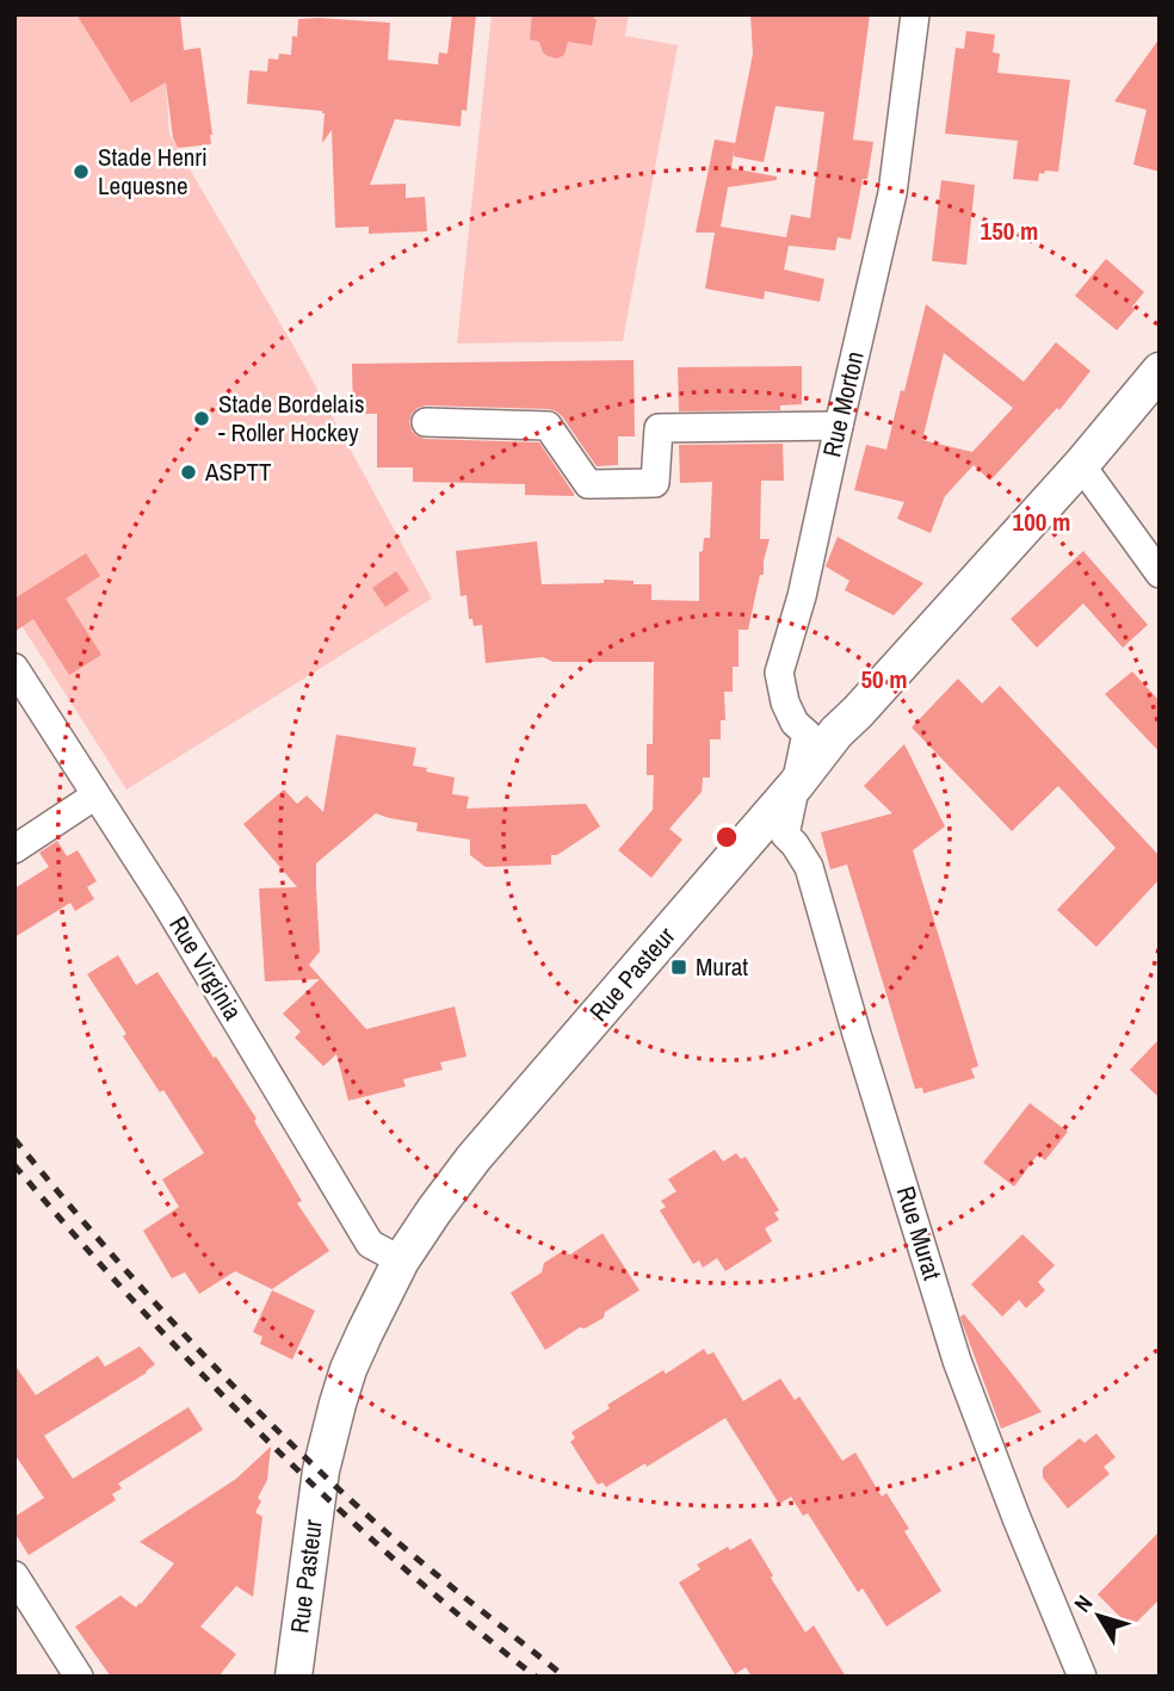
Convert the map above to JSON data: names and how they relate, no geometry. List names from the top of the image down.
{
  "streets": {
    "street": [
      "Rue Morton",
      "Rue Virginia",
      "Rue Pasteur",
      "Rue Murat"
    ]
  },
  "crossings": [
    ["Rue Morton", "Rue Pasteur"],
    ["Rue Morton", "Rue Murat"],
    ["Rue Virginia", "Rue Pasteur"],
    ["Rue Pasteur", "Rue Murat"]
  ],
  "places": {
    "other": ["Stade Henri Lequesne", "Stade Bordelais - Roller Hockey", "ASPTT"],
    "transit": ["Murat"]
  },
  "north": "top left",
  "rings": ["150 m", "100 m", "50 m"]
}
